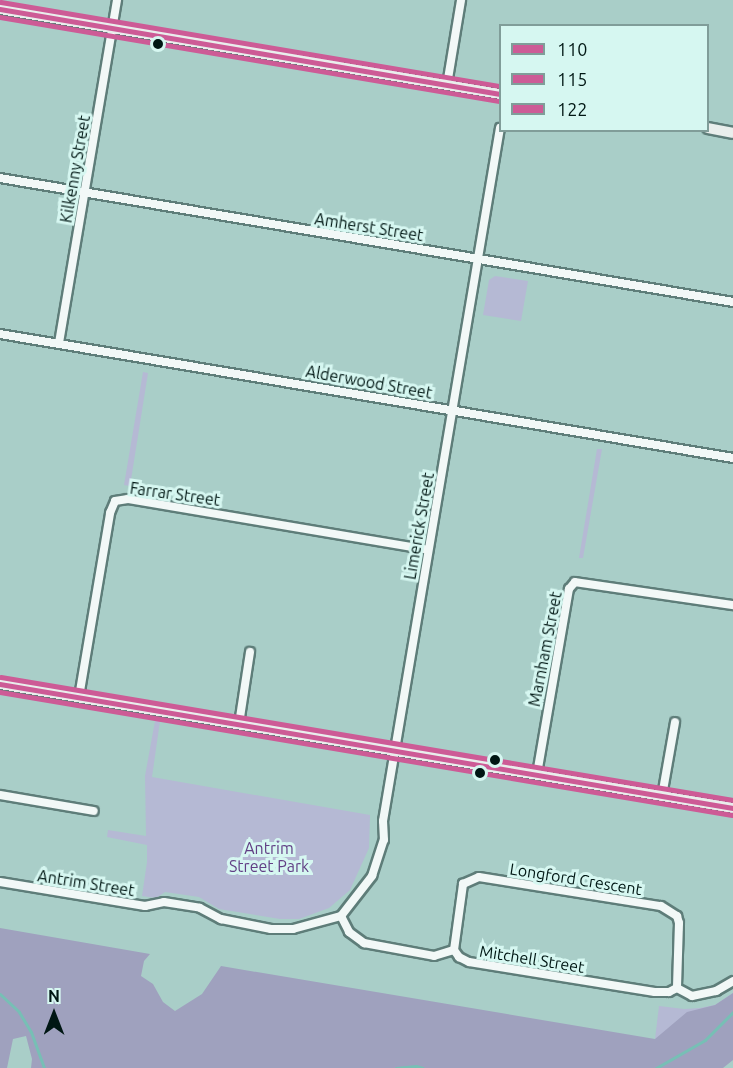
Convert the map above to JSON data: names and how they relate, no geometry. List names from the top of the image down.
{
  "streets": {
    "street": [
      "Kilkenny Street",
      "Amherst Street",
      "Alderwood Street",
      "Farrar Street",
      "Limerick Street",
      "Marnham Street",
      "Longford Crescent",
      "Antrim Street",
      "Mitchell Street"
    ]
  },
  "crossings": [
    ["Kilkenny Street", "Amherst Street"],
    ["Kilkenny Street", "Alderwood Street"],
    ["Amherst Street", "Limerick Street"],
    ["Alderwood Street", "Limerick Street"],
    ["Farrar Street", "Limerick Street"],
    ["Limerick Street", "Antrim Street"],
    ["Longford Crescent", "Mitchell Street"]
  ],
  "parks": ["Antrim Street Park"],
  "lines": ["transit line 122", "transit line 110", "transit line 115"],
  "legend": ["110", "115", "122"],
  "north": "top"
}
